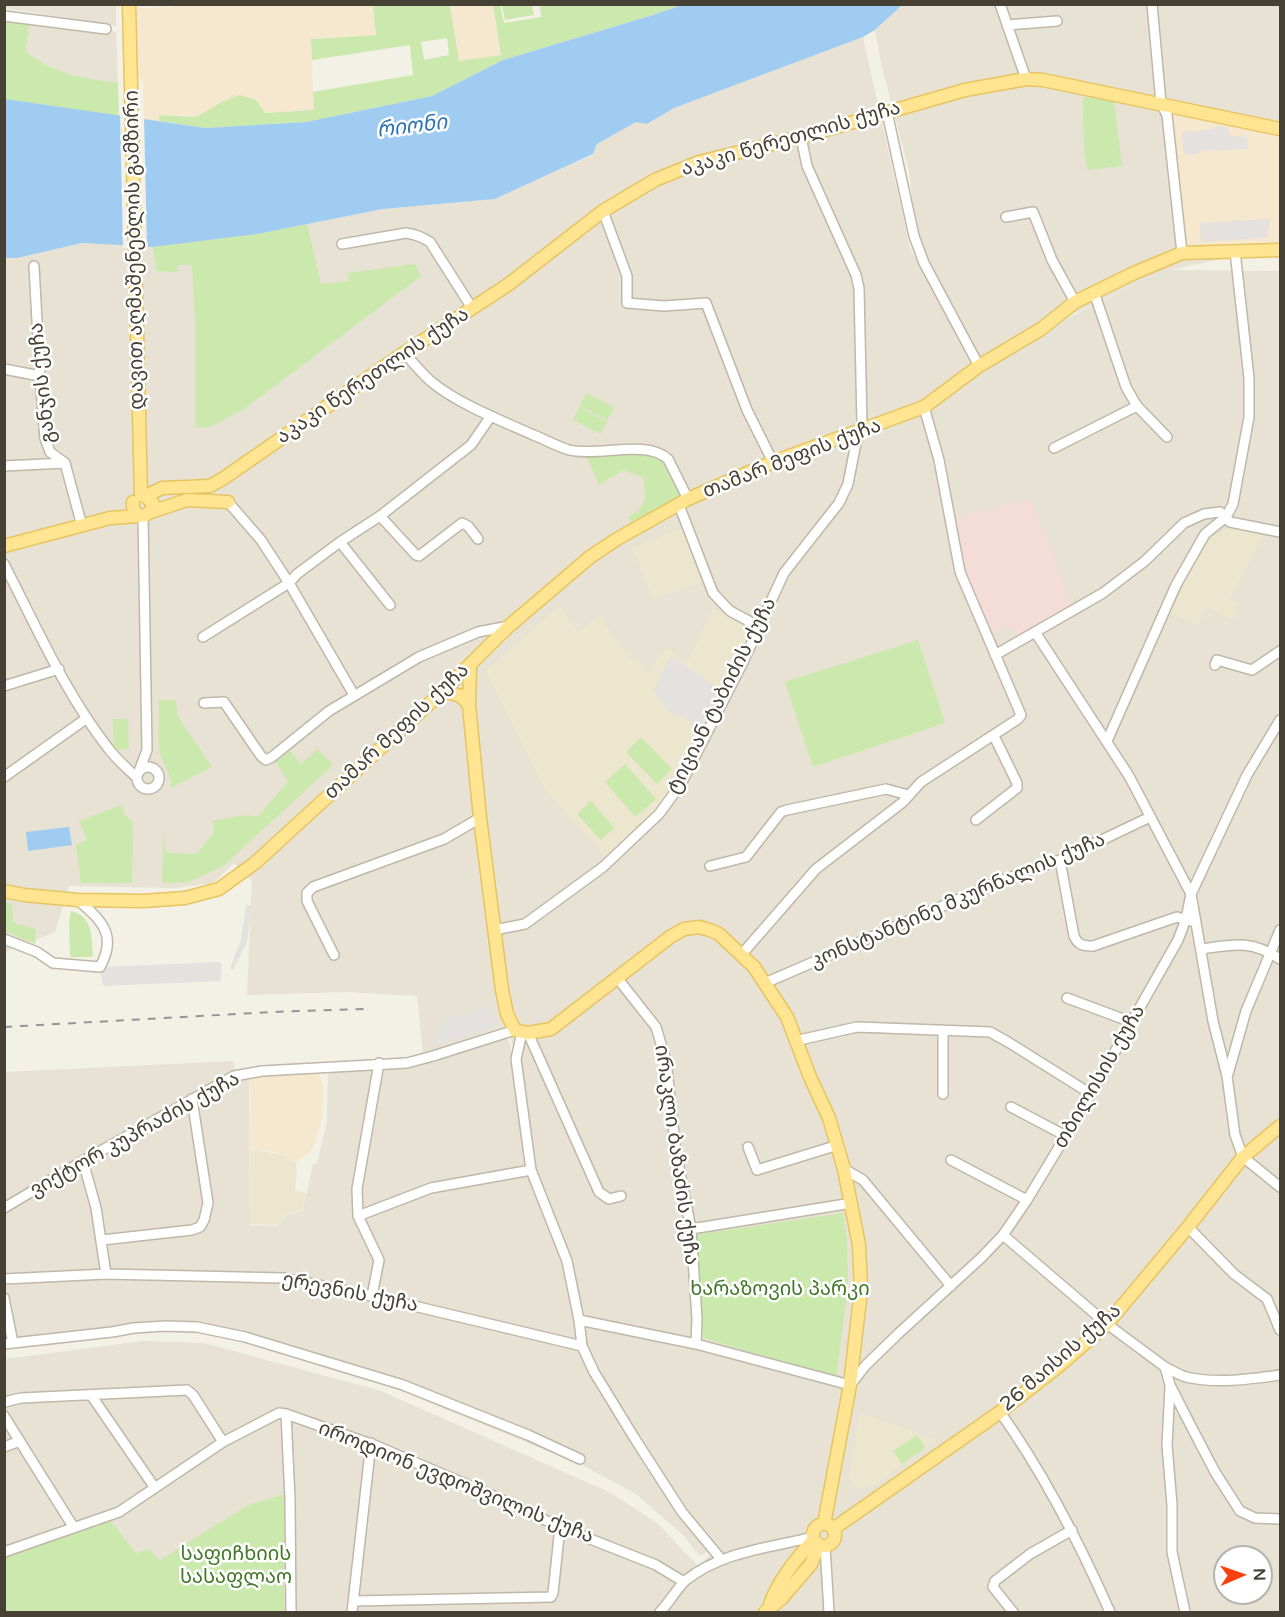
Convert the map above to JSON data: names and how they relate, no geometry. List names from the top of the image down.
{
  "streets": {
    "main road": [
      "აკაკი წერეთლის ქუჩა",
      "დავით აღმაშენებლის გამზირი",
      "თამარ მეფის ქუჩა",
      "26 მაისის ქუჩა"
    ],
    "street": [
      "განჯის ქუჩა",
      "ტიციან ტაბიძის ქუჩა",
      "კონსტანტინე მკურნალის ქუჩა",
      "თბილისის ქუჩა",
      "ვიქტორ კუპრაძის ქუჩა",
      "ირაკლი ბაზაძის ქუჩა",
      "ერევნის ქუჩა",
      "იროდიონ ევდოშვილის ქუჩა"
    ]
  },
  "crossings": [
    ["აკაკი წერეთლის ქუჩა", "ტიციან ტაბიძის ქუჩა"],
    ["თამარ მეფის ქუჩა", "ტიციან ტაბიძის ქუჩა"]
  ],
  "water": ["რიონი"],
  "parks": ["ხარაზოვის პარკი", "საფიჩხიის სასაფლაო"],
  "north": "right"
}
